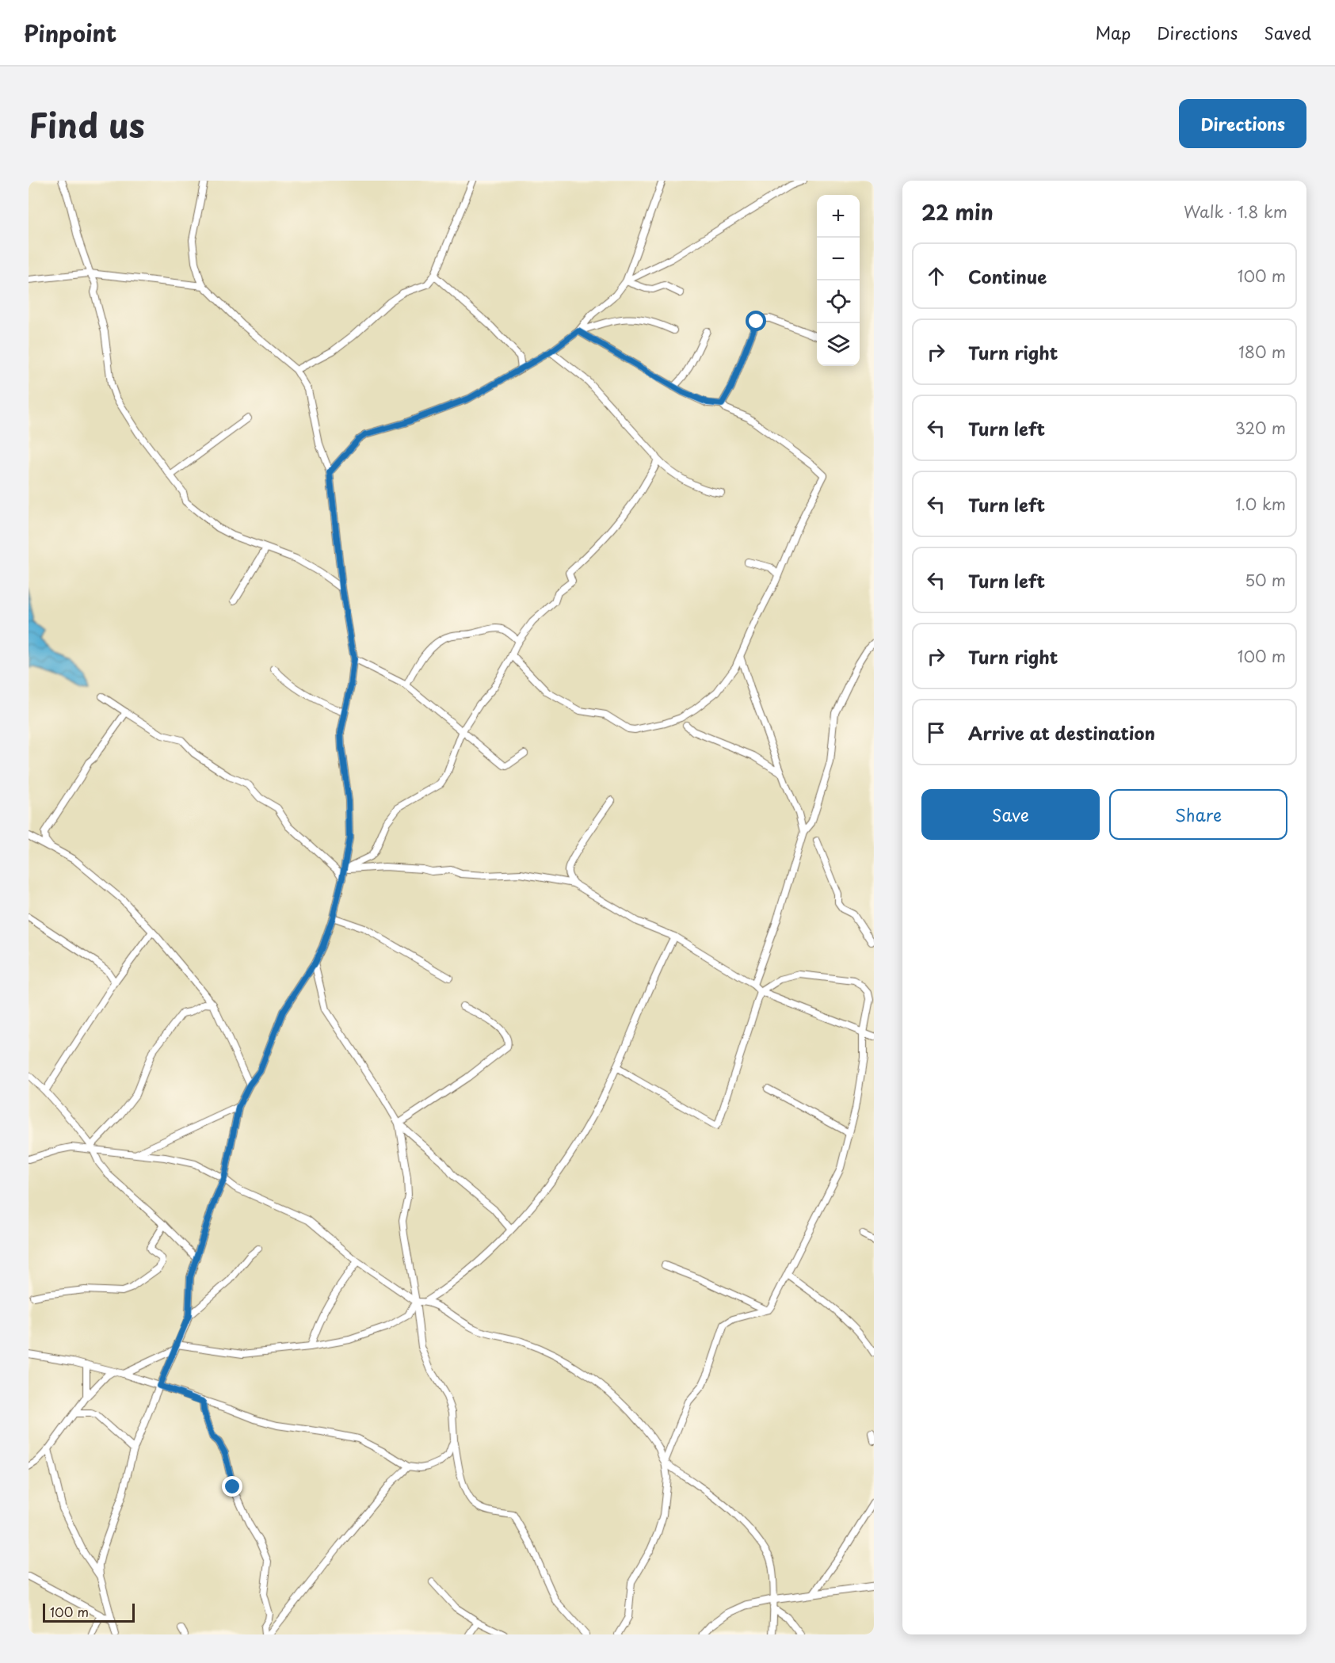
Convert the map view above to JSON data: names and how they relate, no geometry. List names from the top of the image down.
{
  "scale_bar": "100 m",
  "page": {
    "header": "Pinpoint",
    "nav": ["Map", "Directions", "Saved"],
    "title": "Find us",
    "buttons": [
      "Directions",
      ["Save", "Share"]
    ],
    "heading": ["22 min", "Walk · 1.8 km"],
    "map_buttons": ["+", "−"],
    "list": [
      ["Continue", "100 m"],
      ["Turn right", "180 m"],
      ["Turn left", "320 m"],
      ["Turn left", "1.0 km"],
      ["Turn left", "50 m"],
      ["Turn right", "100 m"],
      "Arrive at destination"
    ],
    "scale": "100 m"
  }
}
